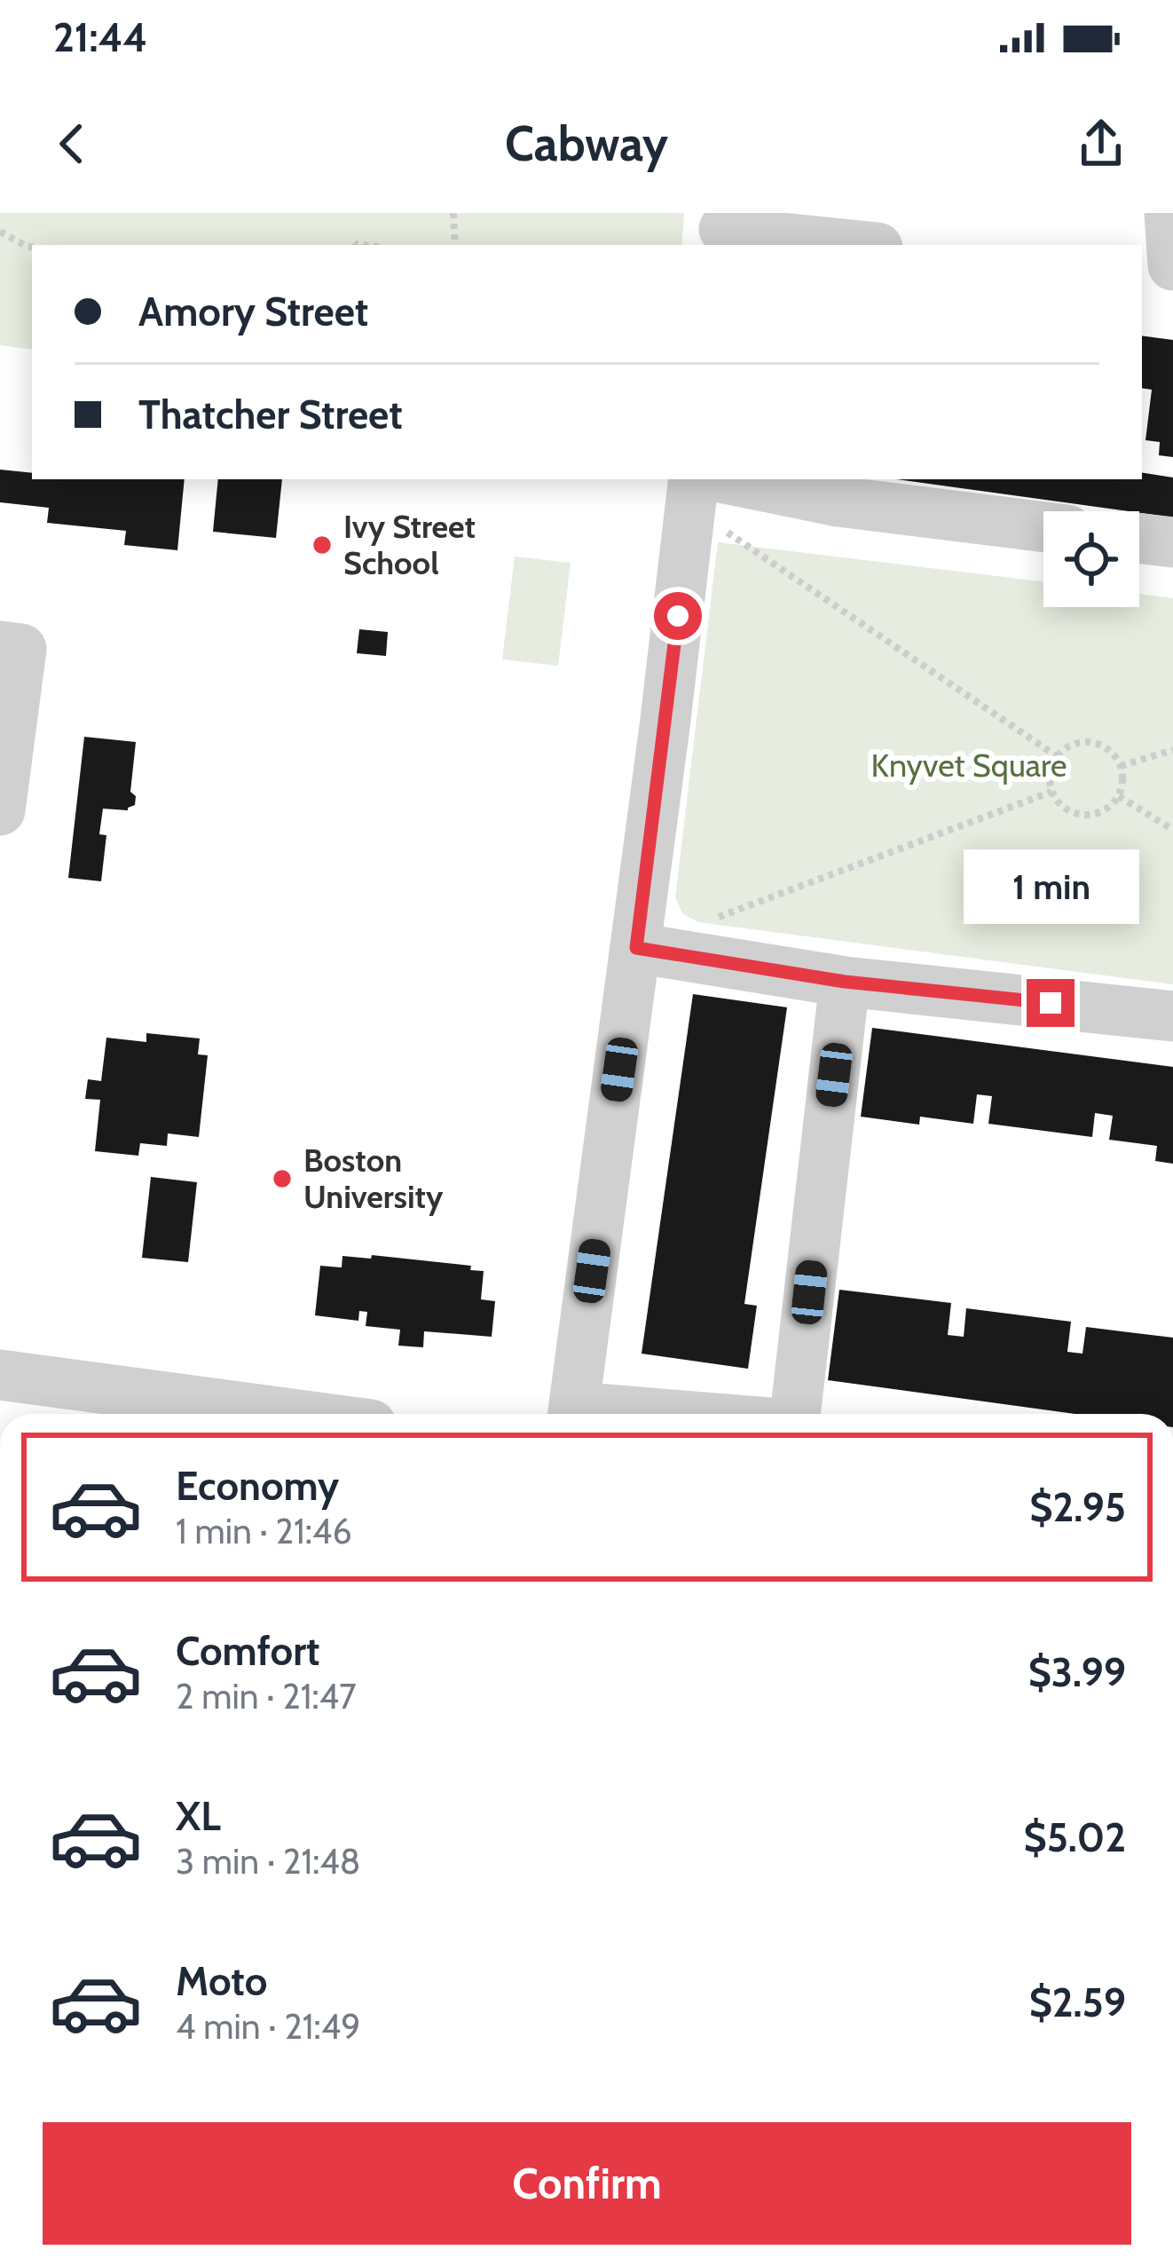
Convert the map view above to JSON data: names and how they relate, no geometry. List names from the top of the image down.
{
  "parks": ["Knyvet Square"],
  "places": ["Ivy Street School", "Boston University"],
  "page": {
    "status": "21:44",
    "header": "Cabway",
    "banner": ["Amory Street", "Thatcher Street"],
    "bubble": "1 min",
    "list": [
      {
        "name": "Economy",
        "note": "1 min · 21:46",
        "value": "$2.95"
      },
      {
        "name": "Comfort",
        "note": "2 min · 21:47",
        "value": "$3.99"
      },
      {
        "name": "XL",
        "note": "3 min · 21:48",
        "value": "$5.02"
      },
      {
        "name": "Moto",
        "note": "4 min · 21:49",
        "value": "$2.59"
      }
    ],
    "buttons": "Confirm"
  }
}
